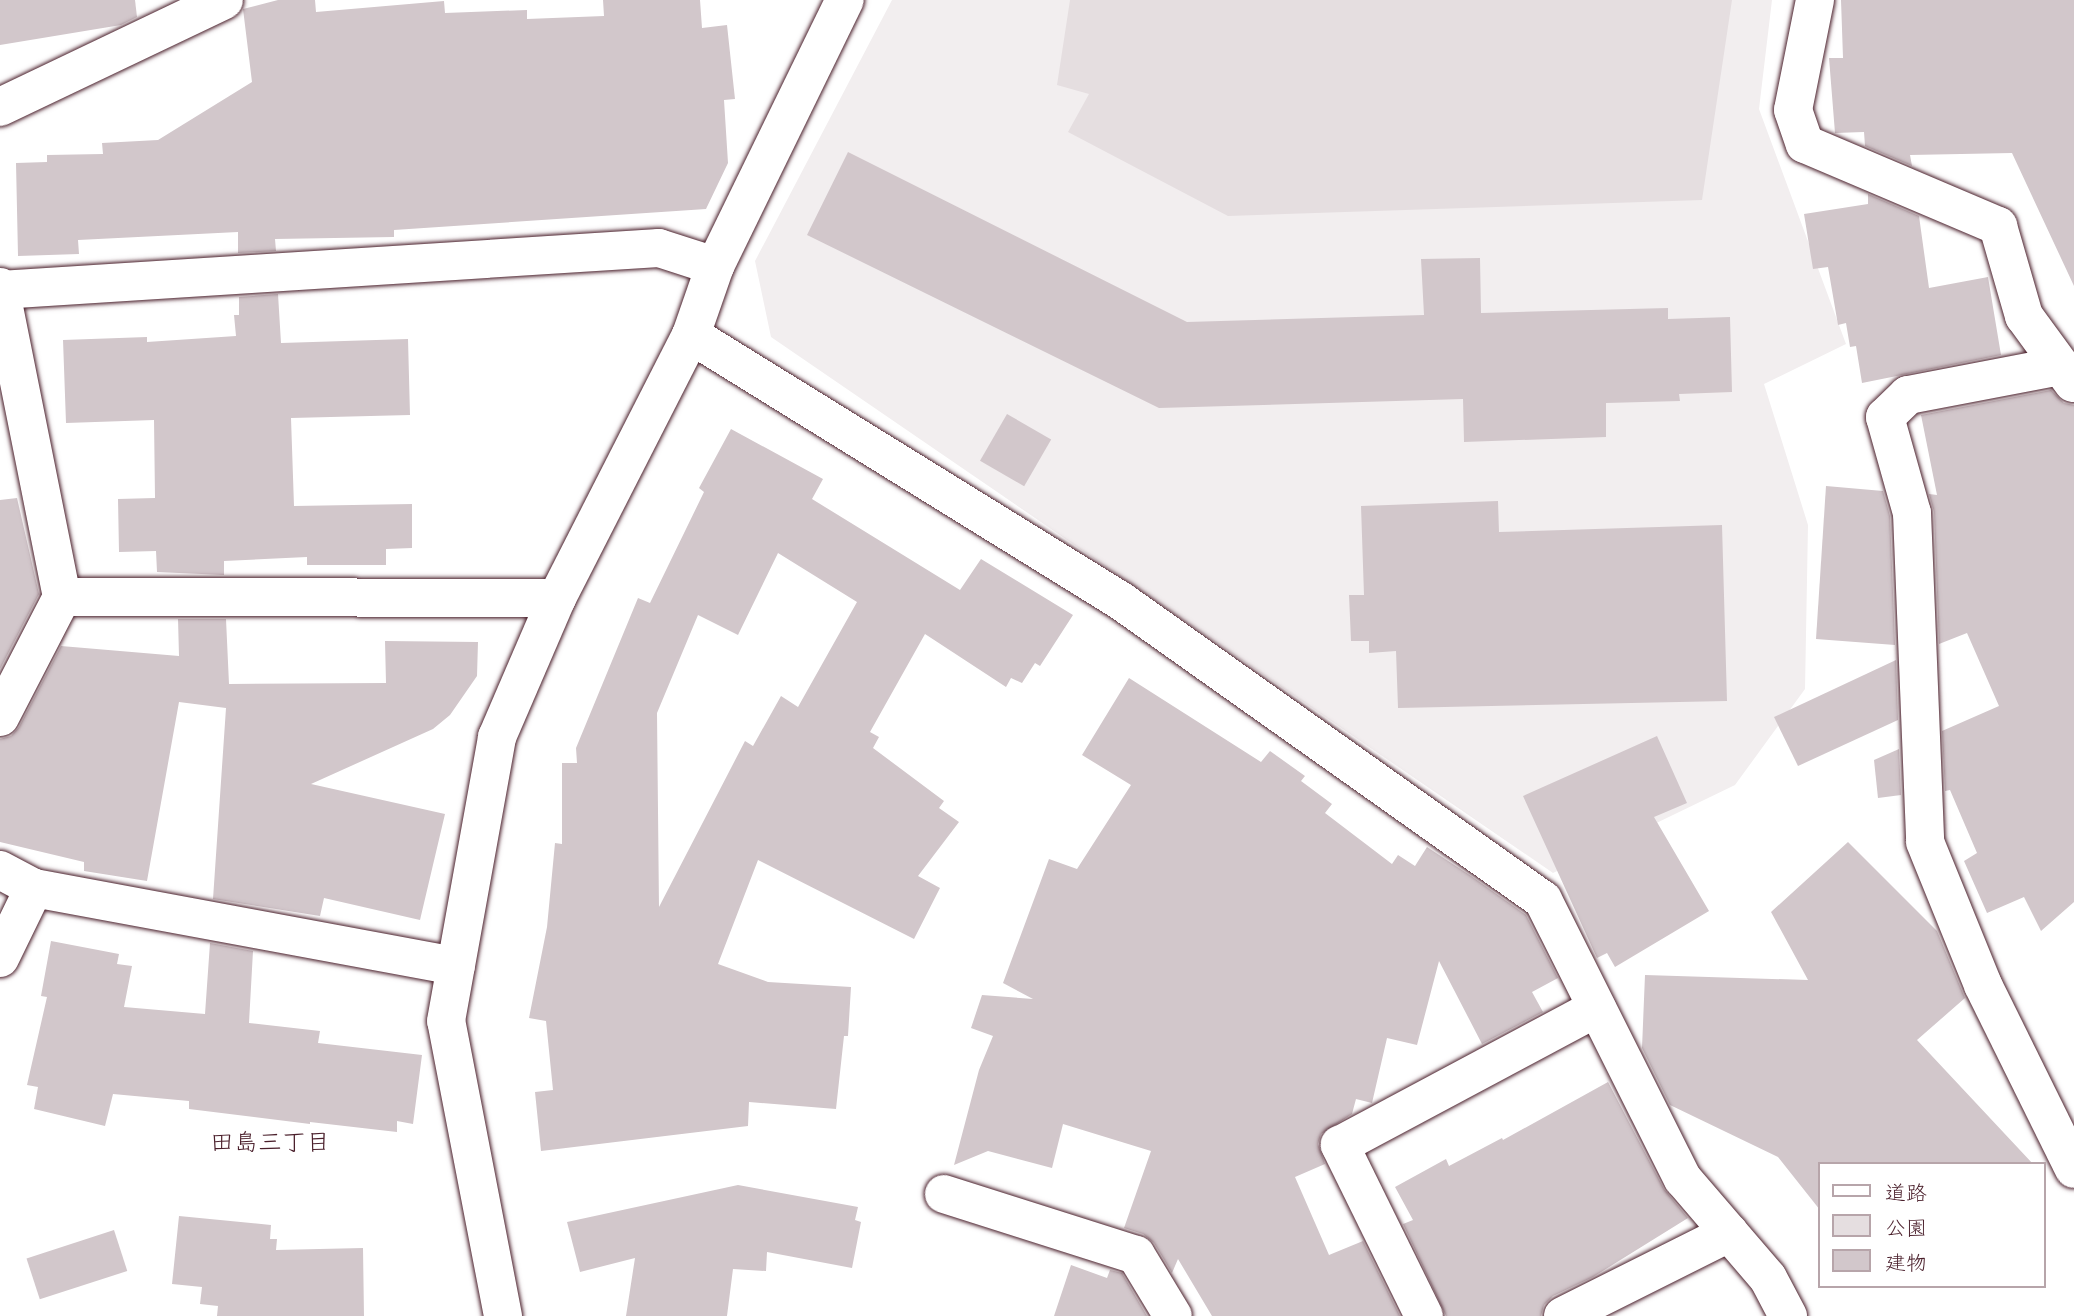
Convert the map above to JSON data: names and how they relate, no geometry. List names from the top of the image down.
{
  "districts": ["田島三丁目"],
  "legend": ["道路", "公園", "建物"]
}
